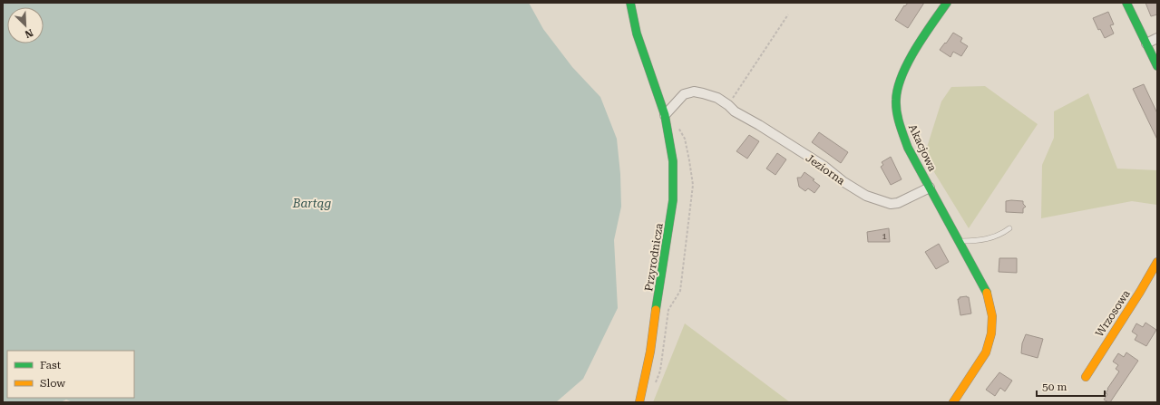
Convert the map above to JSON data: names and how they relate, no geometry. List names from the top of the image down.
{
  "streets": {
    "street": [
      "Akacjowa",
      "Jeziorna",
      "Przyrodnicza",
      "Wrzosowa"
    ]
  },
  "crossings": [
    ["Akacjowa", "Jeziorna"],
    ["Jeziorna", "Przyrodnicza"]
  ],
  "water": ["Bartąg"],
  "house_numbers": ["1"],
  "legend": ["Fast", "Slow"],
  "scale_bar": "50 m",
  "north": "bottom right"
}
